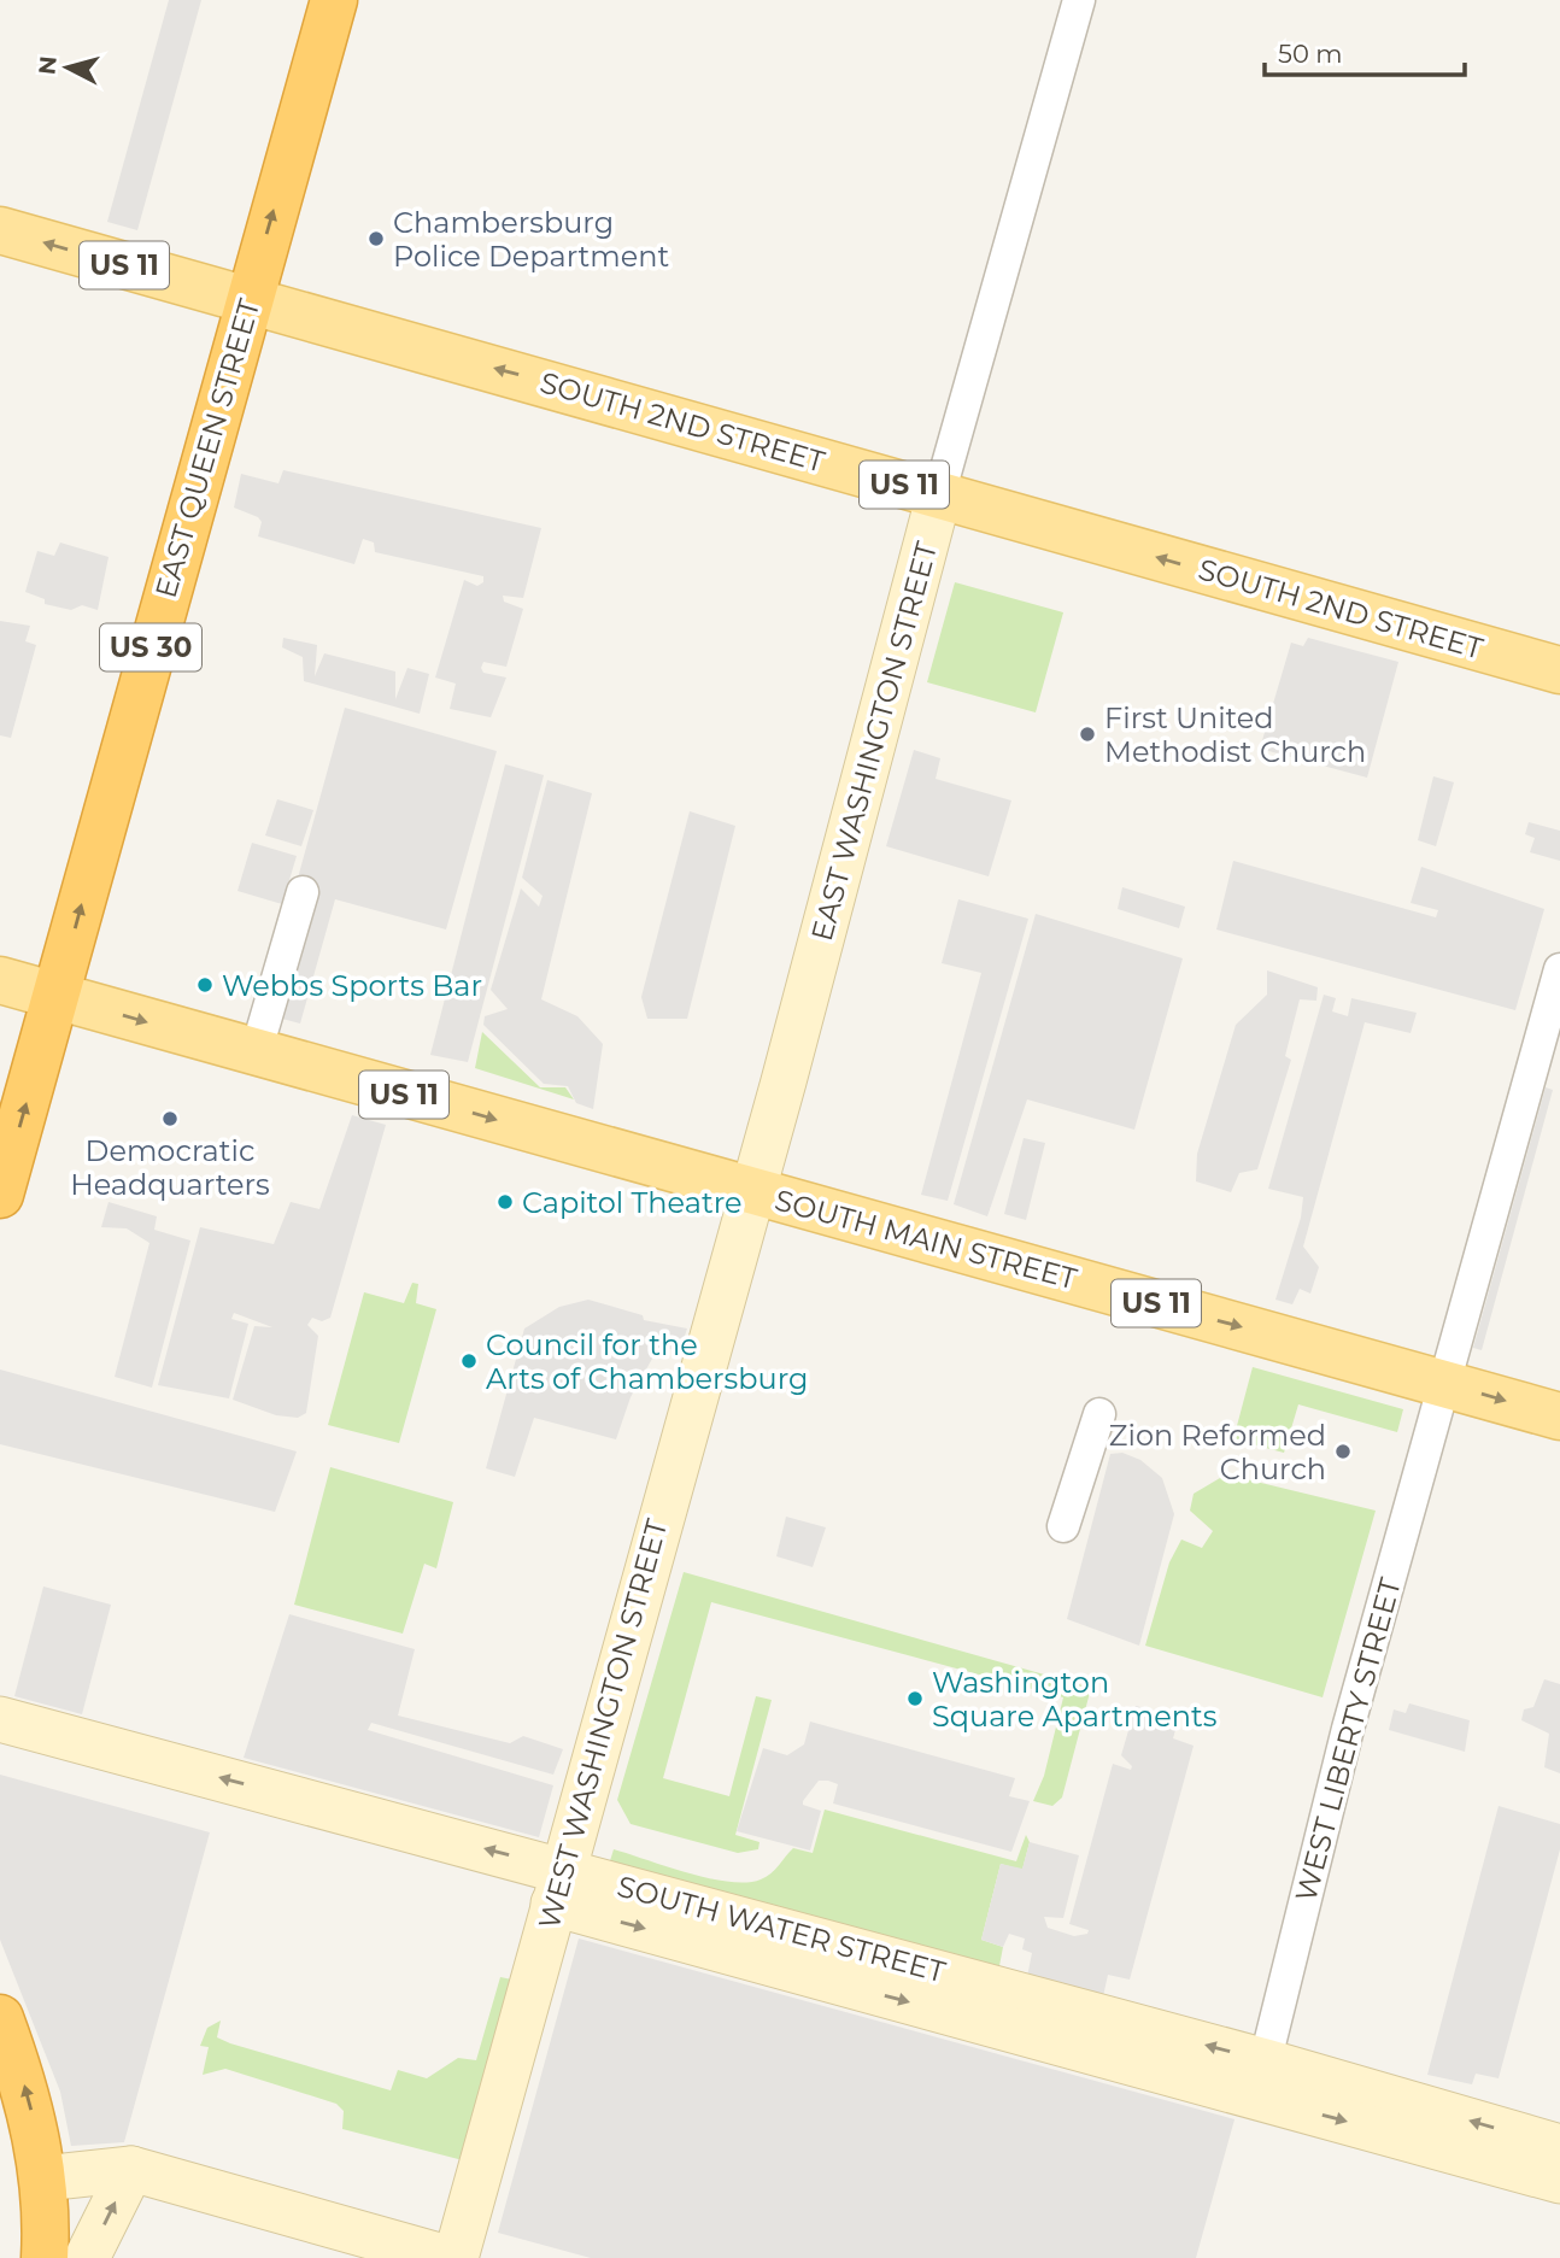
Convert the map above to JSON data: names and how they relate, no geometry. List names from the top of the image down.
{
  "streets": {
    "highway": ["EAST QUEEN STREET", "US 30"],
    "main road": ["US 11", "SOUTH 2ND STREET", "SOUTH MAIN STREET"],
    "street": [
      "EAST WASHINGTON STREET",
      "WEST WASHINGTON STREET",
      "WEST LIBERTY STREET",
      "SOUTH WATER STREET"
    ]
  },
  "crossings": [
    ["SOUTH 2ND STREET", "EAST QUEEN STREET"],
    ["SOUTH 2ND STREET", "EAST WASHINGTON STREET"],
    ["EAST QUEEN STREET", "US 30"],
    ["EAST QUEEN STREET", "SOUTH MAIN STREET"],
    ["US 30", "SOUTH MAIN STREET"],
    ["EAST WASHINGTON STREET", "SOUTH MAIN STREET"],
    ["EAST WASHINGTON STREET", "WEST WASHINGTON STREET"],
    ["SOUTH MAIN STREET", "WEST WASHINGTON STREET"],
    ["SOUTH MAIN STREET", "WEST LIBERTY STREET"],
    ["WEST WASHINGTON STREET", "SOUTH WATER STREET"],
    ["WEST LIBERTY STREET", "SOUTH WATER STREET"]
  ],
  "one_way": ["SOUTH 2ND STREET", "EAST QUEEN STREET", "SOUTH MAIN STREET"],
  "places": [
    "Chambersburg Police Department",
    "First United Methodist Church",
    "Webbs Sports Bar",
    "Democratic Headquarters",
    "Capitol Theatre",
    "Council for the Arts of Chambersburg",
    "Zion Reformed Church",
    "Washington Square Apartments"
  ],
  "scale_bar": "50 m",
  "north": "left"
}
